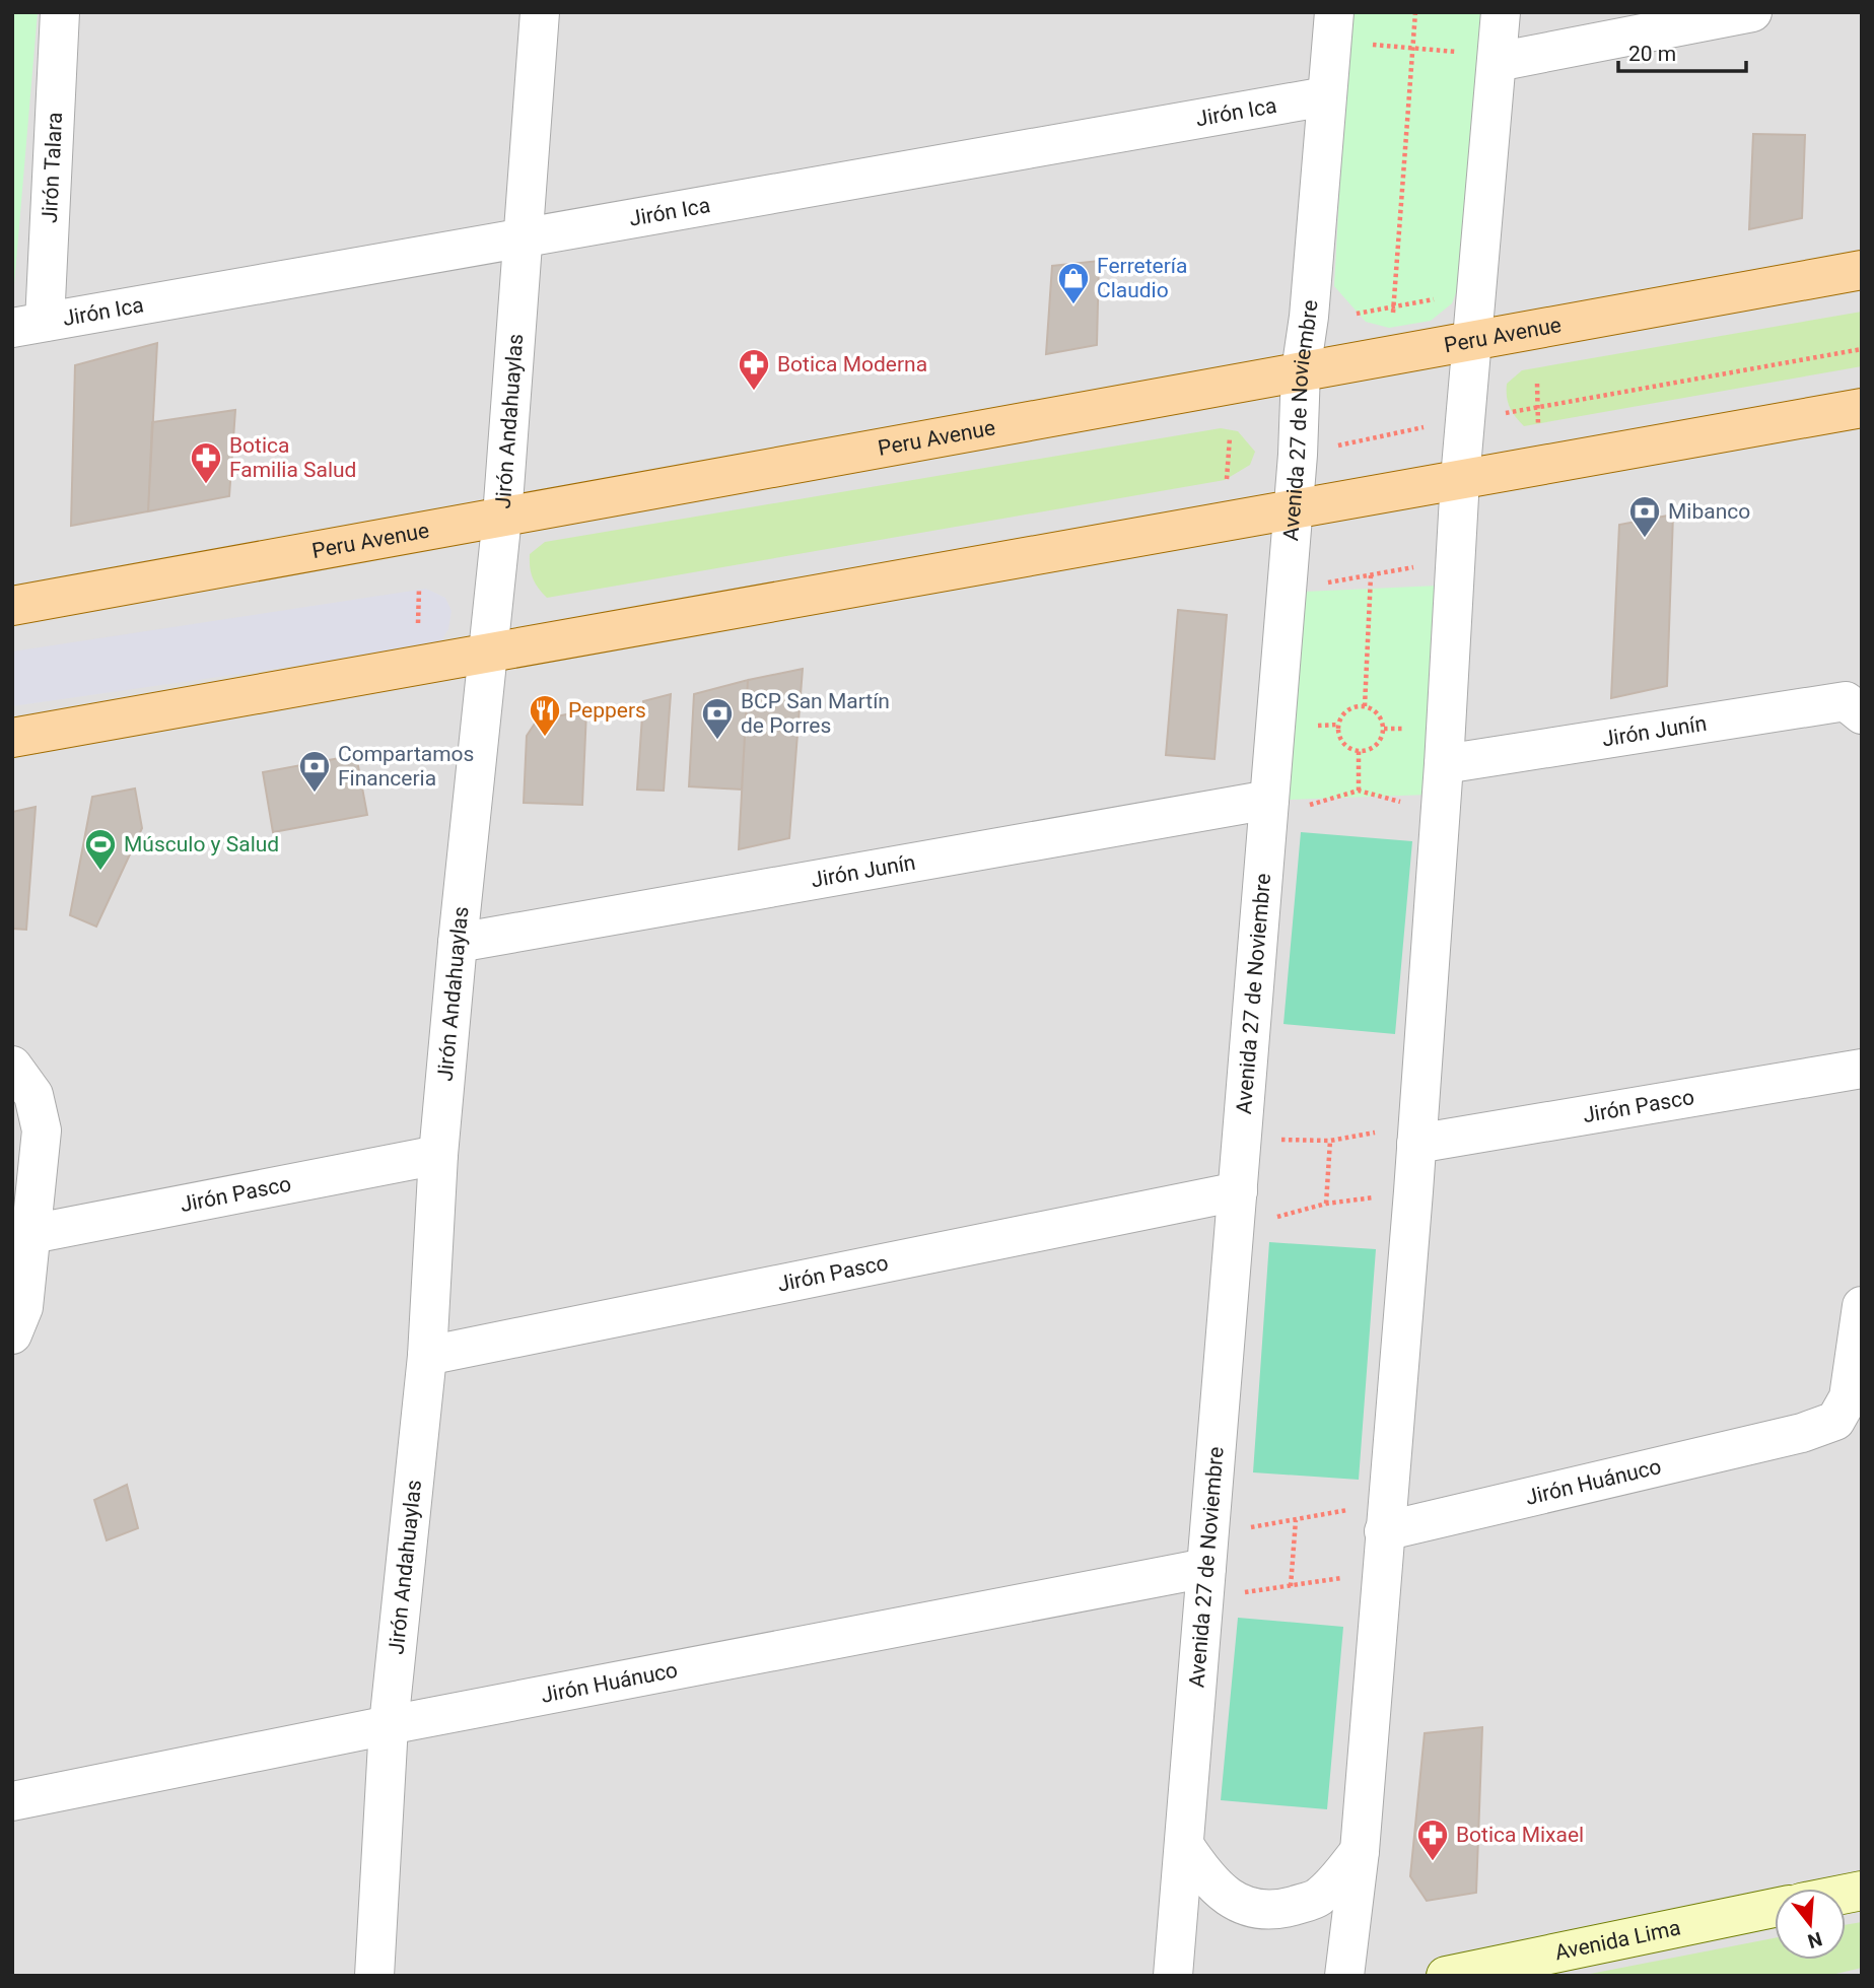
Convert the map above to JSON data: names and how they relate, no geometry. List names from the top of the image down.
{
  "streets": {
    "main road": ["Peru Avenue", "Avenida Lima"],
    "street": [
      "Jirón Ica",
      "Jirón Talara",
      "Avenida 27 de Noviembre",
      "Jirón Andahuaylas",
      "Jirón Junín",
      "Jirón Pasco",
      "Jirón Huánuco"
    ]
  },
  "crossings": [
    ["Jirón Ica", "Jirón Talara"],
    ["Jirón Ica", "Avenida 27 de Noviembre"],
    ["Jirón Ica", "Jirón Andahuaylas"],
    ["Peru Avenue", "Avenida 27 de Noviembre"],
    ["Peru Avenue", "Jirón Andahuaylas"],
    ["Avenida 27 de Noviembre", "Jirón Junín"],
    ["Avenida 27 de Noviembre", "Jirón Pasco"],
    ["Avenida 27 de Noviembre", "Jirón Huánuco"],
    ["Jirón Andahuaylas", "Jirón Junín"],
    ["Jirón Andahuaylas", "Jirón Pasco"],
    ["Jirón Andahuaylas", "Jirón Huánuco"]
  ],
  "places": {
    "shop": ["Ferretería Claudio"],
    "pharmacy": ["Botica Moderna", "Botica Familia Salud", "Botica Mixael"],
    "bank": ["Mibanco", "BCP San Martín de Porres", "Compartamos Financeria"],
    "restaurant": ["Peppers"],
    "sports": ["Músculo y Salud"]
  },
  "scale_bar": "20 m",
  "north": "bottom"
}
